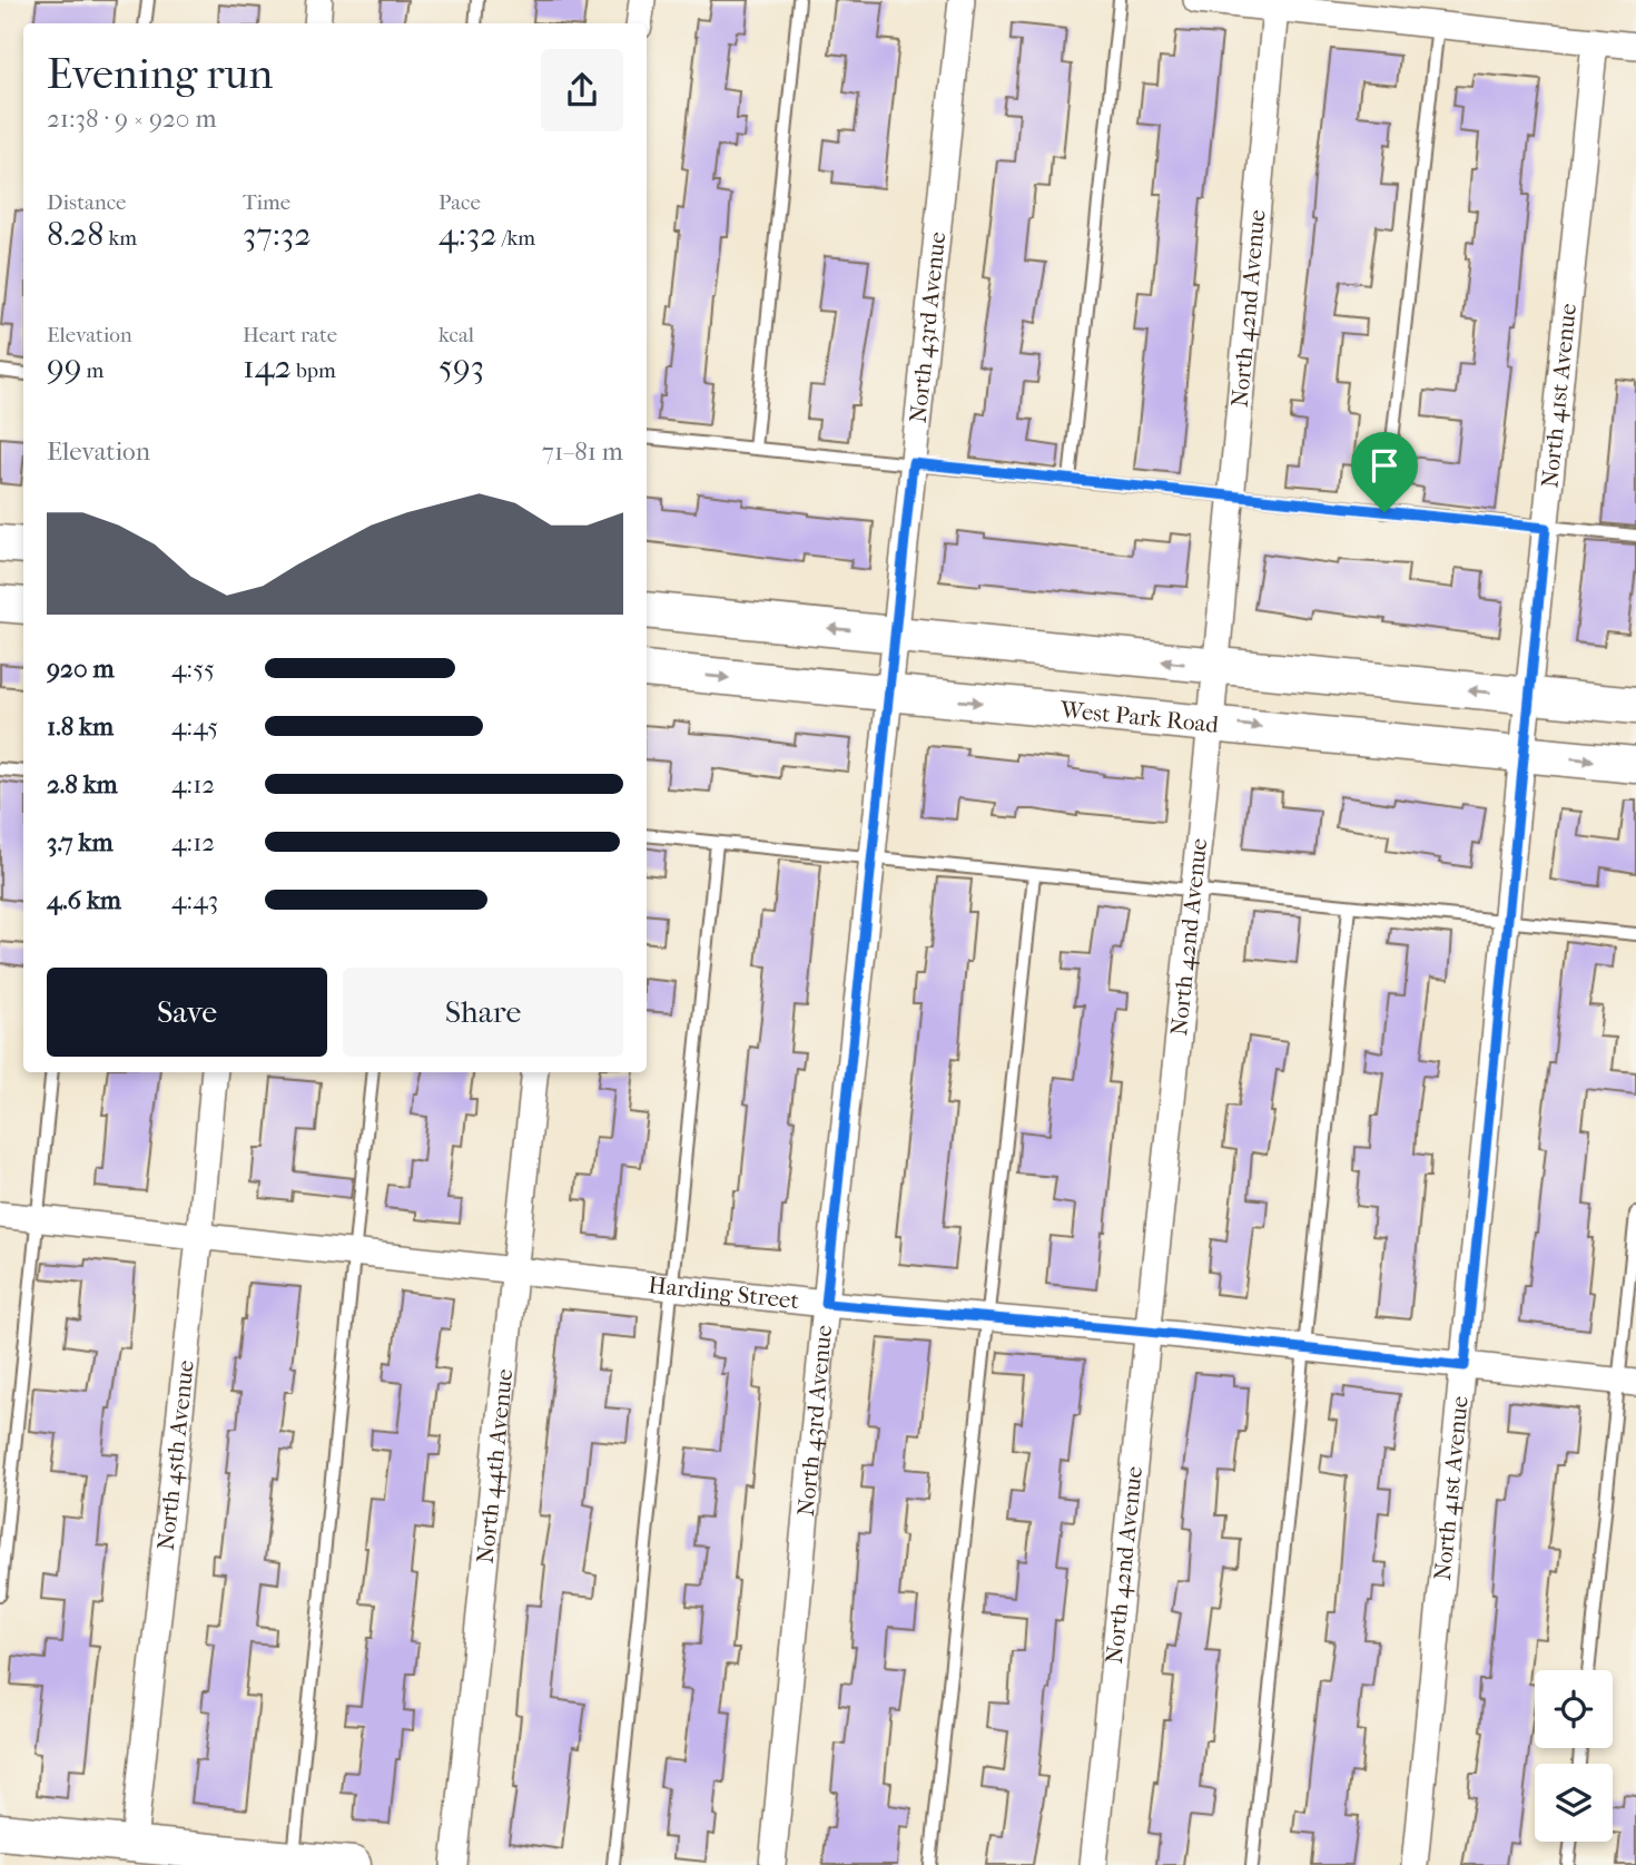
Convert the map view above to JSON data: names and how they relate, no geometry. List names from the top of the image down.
{
  "streets": {
    "street": [
      "North 42nd Avenue",
      "North 43rd Avenue",
      "North 41st Avenue",
      "West Park Road",
      "Harding Street",
      "North 45th Avenue",
      "North 44th Avenue"
    ]
  },
  "crossings": [
    ["North 42nd Avenue", "West Park Road"],
    ["North 42nd Avenue", "Harding Street"],
    ["North 43rd Avenue", "West Park Road"],
    ["North 43rd Avenue", "Harding Street"],
    ["North 41st Avenue", "West Park Road"],
    ["North 41st Avenue", "Harding Street"],
    ["Harding Street", "North 45th Avenue"],
    ["Harding Street", "North 44th Avenue"]
  ],
  "page": {
    "heading": ["Evening run", "21:38 · 9 × 920 m"],
    "stats": [
      ["Distance", "8.28 km"],
      ["Time", "37:32"],
      ["Pace", "4:32 /km"],
      ["Elevation", "99 m"],
      ["Heart rate", "142 bpm"],
      ["kcal", "593"]
    ],
    "chart": ["Elevation", "71–81 m"],
    "list": [
      {
        "name": "920 m",
        "note": "4:55"
      },
      {
        "name": "1.8 km",
        "note": "4:45"
      },
      {
        "name": "2.8 km",
        "note": "4:12"
      },
      {
        "name": "3.7 km",
        "note": "4:12"
      },
      {
        "name": "4.6 km",
        "note": "4:43"
      }
    ],
    "buttons": ["Save", "Share"]
  }
}
